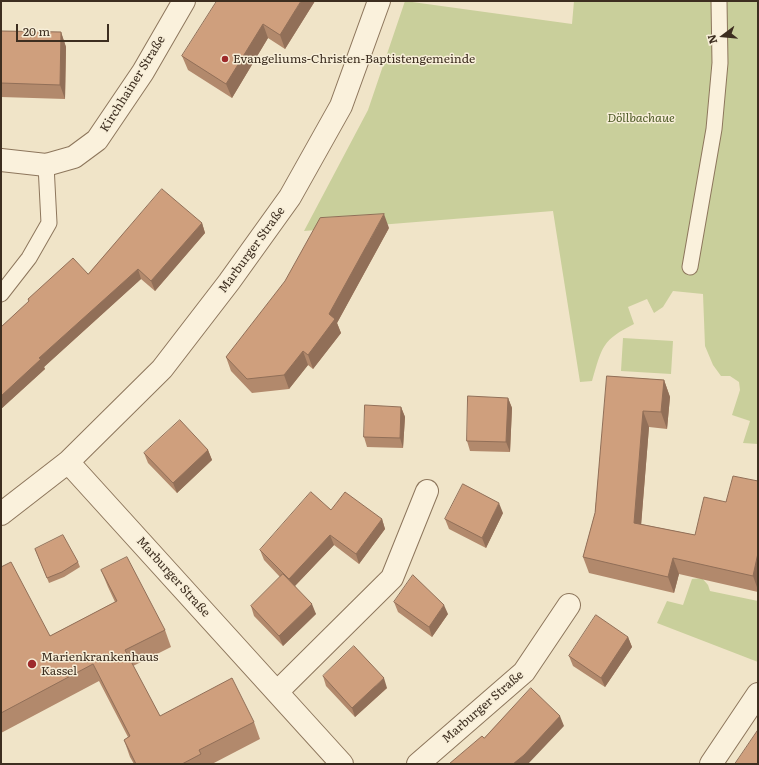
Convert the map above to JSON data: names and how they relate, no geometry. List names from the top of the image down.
{
  "streets": {
    "street": ["Kirchhainer Straße", "Marburger Straße"]
  },
  "parks": ["Döllbachaue"],
  "places": ["Evangeliums-Christen-Baptistengemeinde", "Marienkrankenhaus Kassel"],
  "scale_bar": "20 m",
  "north": "left"
}
